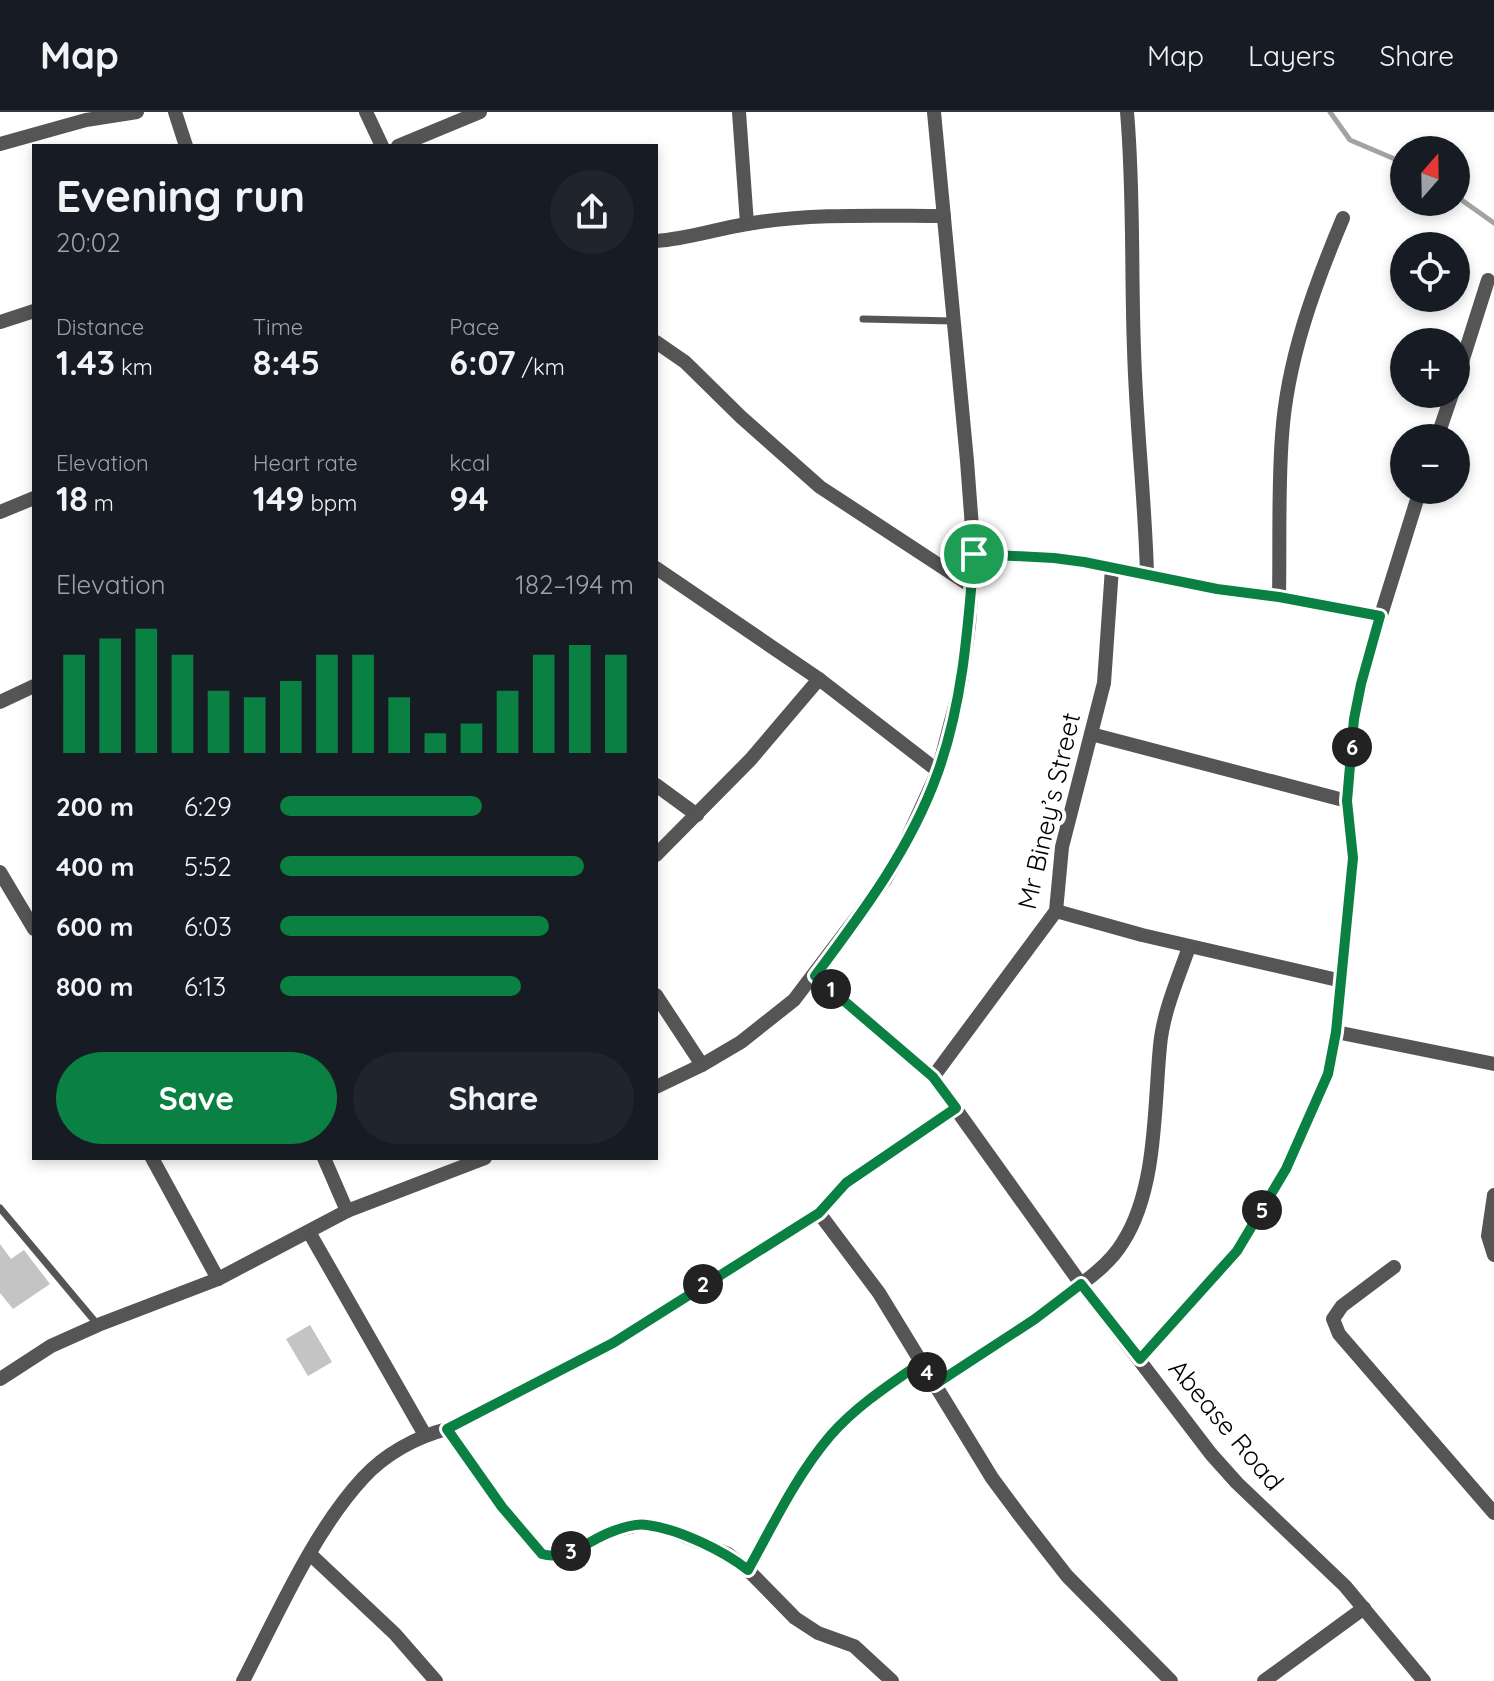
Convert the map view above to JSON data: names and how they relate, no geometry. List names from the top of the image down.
{
  "streets": {
    "street": ["Mr Biney’s Street", "Abease Road"]
  },
  "crossings": [
    ["Mr Biney’s Street", "Abease Road"]
  ],
  "north": "top",
  "page": {
    "header": "Map",
    "nav": ["Map", "Layers", "Share"],
    "map_buttons": ["+", "−"],
    "heading": ["Evening run", "20:02"],
    "stats": [
      ["Distance", "1.43 km"],
      ["Time", "8:45"],
      ["Pace", "6:07 /km"],
      ["Elevation", "18 m"],
      ["Heart rate", "149 bpm"],
      ["kcal", "94"]
    ],
    "chart": ["Elevation", "182–194 m"],
    "pins": [
      "6",
      "1",
      "5",
      "2",
      "4",
      "3"
    ],
    "list": [
      {
        "name": "200 m",
        "note": "6:29"
      },
      {
        "name": "400 m",
        "note": "5:52"
      },
      {
        "name": "600 m",
        "note": "6:03"
      },
      {
        "name": "800 m",
        "note": "6:13"
      }
    ],
    "buttons": ["Save", "Share"]
  }
}
